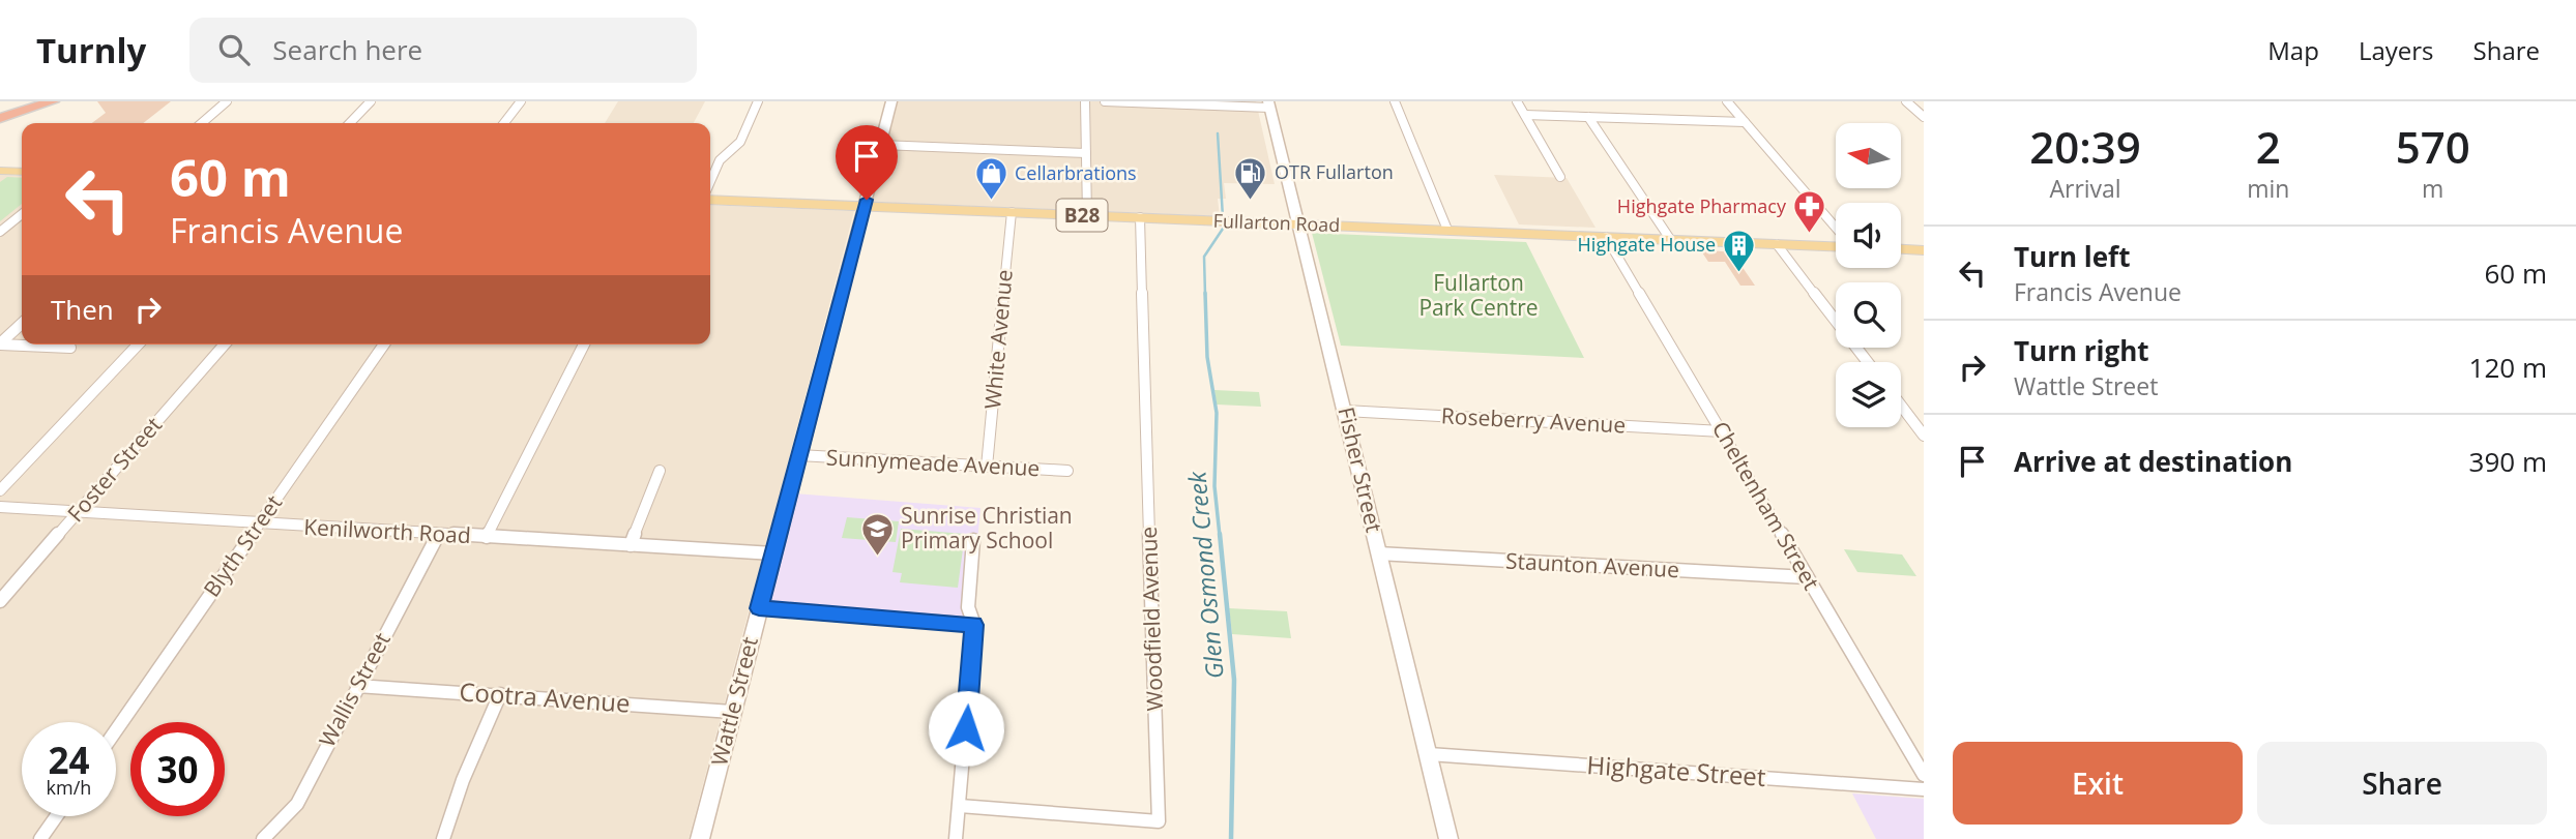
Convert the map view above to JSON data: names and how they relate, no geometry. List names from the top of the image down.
{
  "streets": {
    "main road": ["B28", "Fullarton Road"],
    "street": [
      "White Avenue",
      "Roseberry Avenue",
      "Sunnymeade Avenue",
      "Foster Street",
      "Fisher Street",
      "Cheltenham Street",
      "Kenilworth Road",
      "Blyth Street",
      "Staunton Avenue",
      "Woodfield Avenue",
      "Wallis Street",
      "Cootra Avenue",
      "Wattle Street",
      "Highgate Street"
    ]
  },
  "crossings": [
    ["Fullarton Road", "White Avenue"],
    ["Fullarton Road", "Fisher Street"],
    ["Fullarton Road", "Cheltenham Street"],
    ["Fullarton Road", "Woodfield Avenue"],
    ["Fullarton Road", "Wattle Street"],
    ["White Avenue", "Sunnymeade Avenue"],
    ["Roseberry Avenue", "Fisher Street"],
    ["Roseberry Avenue", "Cheltenham Street"],
    ["Sunnymeade Avenue", "Wattle Street"],
    ["Foster Street", "Kenilworth Road"],
    ["Fisher Street", "Staunton Avenue"],
    ["Fisher Street", "Highgate Street"],
    ["Cheltenham Street", "Staunton Avenue"],
    ["Kenilworth Road", "Blyth Street"],
    ["Kenilworth Road", "Wallis Street"],
    ["Kenilworth Road", "Wattle Street"],
    ["Wallis Street", "Cootra Avenue"],
    ["Cootra Avenue", "Wattle Street"]
  ],
  "water": ["Glen Osmond Creek"],
  "parks": ["Fullarton Park Centre"],
  "places": {
    "fuel station": ["OTR Fullarton"],
    "shop": ["Cellarbrations"],
    "pharmacy": ["Highgate Pharmacy"],
    "building": ["Highgate House"],
    "school or university": ["Sunrise Christian Primary School"]
  },
  "north": "left",
  "page": {
    "header": "Turnly",
    "search": "Search here",
    "nav": ["Map", "Layers", "Share"],
    "eta": [
      "20:39",
      "Arrival",
      "2",
      "min",
      "570",
      "m"
    ],
    "turn": ["60 m", "Francis Avenue"],
    "list": [
      {
        "name": "Turn left",
        "note": "Francis Avenue",
        "value": "60 m"
      },
      {
        "name": "Turn right",
        "note": "Wattle Street",
        "value": "120 m"
      },
      {
        "name": "Arrive at destination",
        "value": "390 m"
      }
    ],
    "then": "Then",
    "speed": "24 km/h",
    "limit": "30",
    "buttons": ["Exit", "Share"]
  }
}
